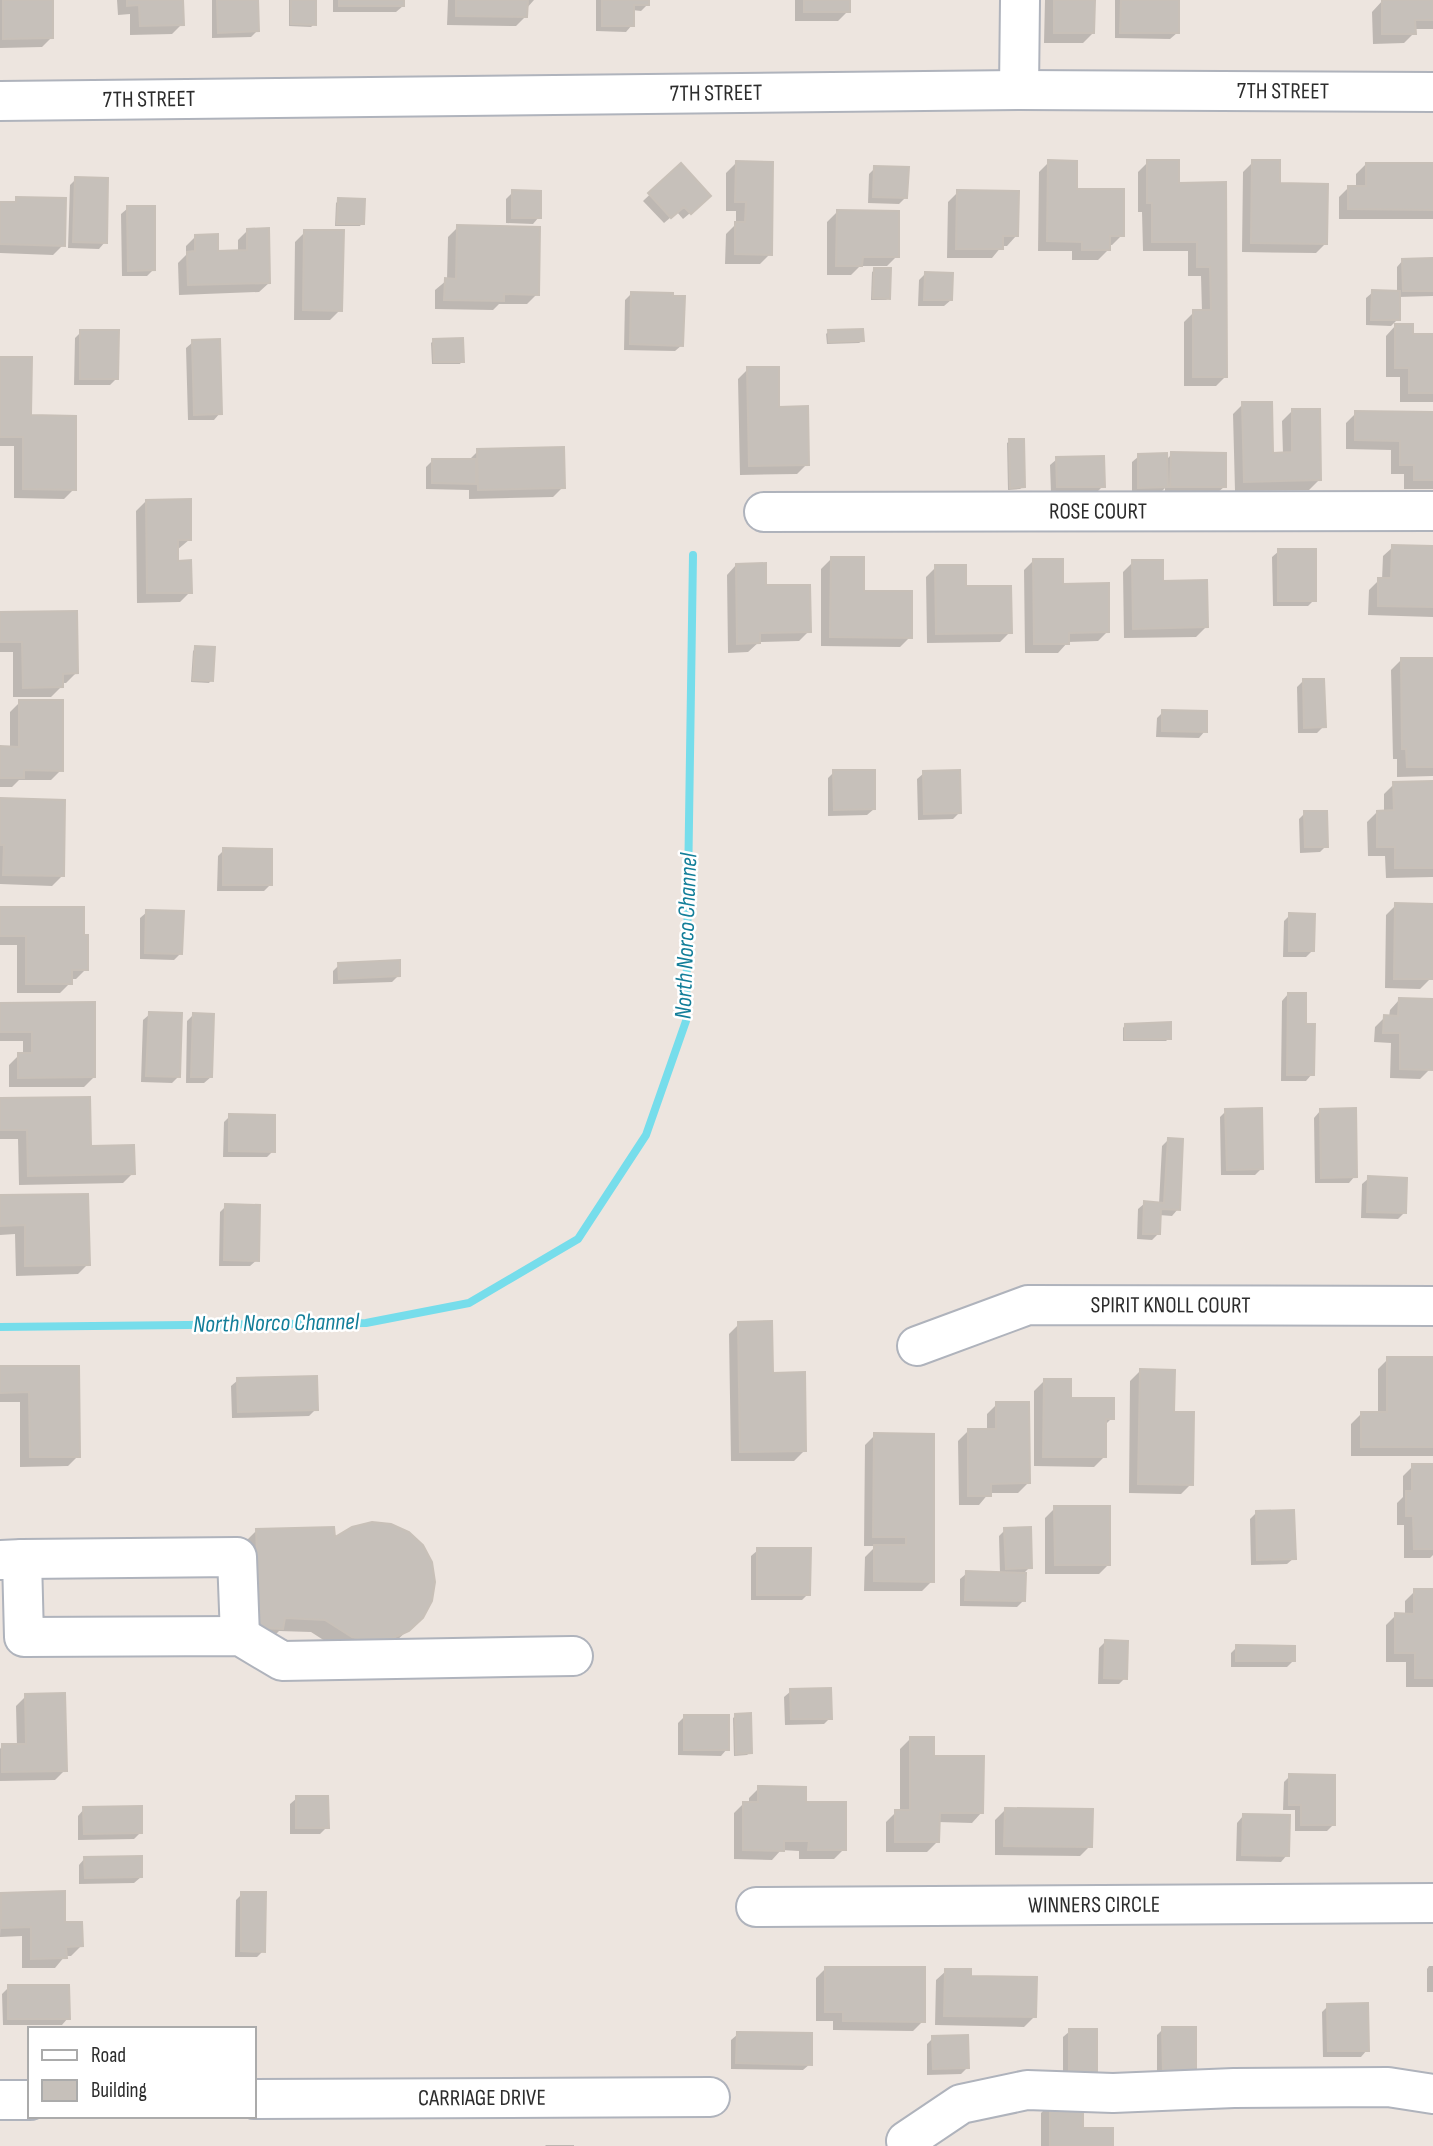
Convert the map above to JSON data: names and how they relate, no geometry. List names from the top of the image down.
{
  "streets": {
    "street": [
      "7TH STREET",
      "ROSE COURT",
      "SPIRIT KNOLL COURT",
      "WINNERS CIRCLE",
      "CARRIAGE DRIVE"
    ]
  },
  "water": ["North Norco Channel"],
  "legend": ["Road", "Building"]
}
